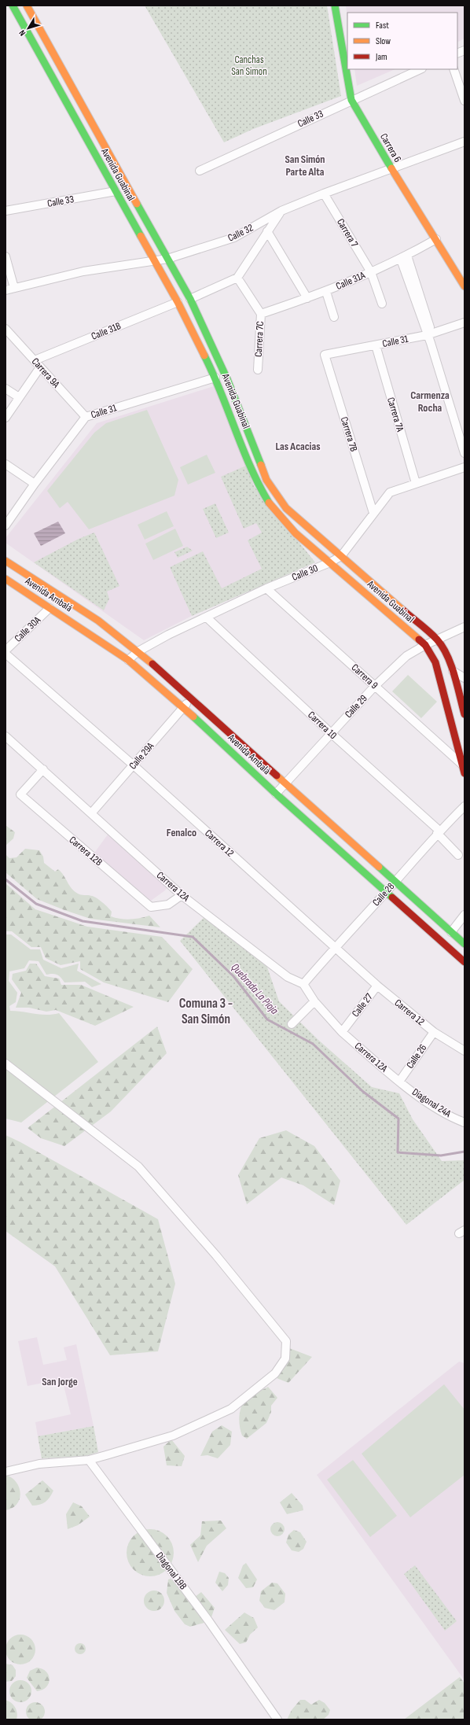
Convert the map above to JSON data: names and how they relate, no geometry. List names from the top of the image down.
{
  "streets": {
    "main road": ["Carrera 6", "Avenida Guabinal", "Avenida Ambalá"],
    "street": [
      "Calle 33",
      "Calle 32",
      "Carrera 7",
      "Calle 31A",
      "Calle 31B",
      "Carrera 7C",
      "Calle 31",
      "Carrera 9A",
      "Carrera 7A",
      "Carrera 7B",
      "Calle 30",
      "Calle 30A",
      "Carrera 9",
      "Calle 29",
      "Carrera 10",
      "Calle 29A",
      "Carrera 12",
      "Carrera 12B",
      "Carrera 12A",
      "Calle 28",
      "Calle 27",
      "Calle 26",
      "Diagonal 24A",
      "Diagonal 19B"
    ]
  },
  "crossings": [
    ["Calle 33", "Carrera 6"],
    ["Calle 33", "Avenida Guabinal"],
    ["Carrera 6", "Calle 32"],
    ["Carrera 6", "Calle 31A"],
    ["Avenida Guabinal", "Calle 32"],
    ["Avenida Guabinal", "Calle 31B"],
    ["Avenida Guabinal", "Calle 31"],
    ["Avenida Guabinal", "Calle 30"],
    ["Avenida Guabinal", "Carrera 9"],
    ["Avenida Guabinal", "Calle 29"],
    ["Calle 32", "Carrera 7"],
    ["Carrera 7", "Calle 31A"],
    ["Calle 31A", "Carrera 7C"],
    ["Calle 31B", "Carrera 9A"],
    ["Calle 31", "Carrera 9A"],
    ["Calle 31", "Carrera 7A"],
    ["Calle 31", "Carrera 7B"],
    ["Carrera 7A", "Calle 30"],
    ["Carrera 7B", "Calle 30"],
    ["Calle 30", "Avenida Ambalá"],
    ["Calle 30", "Carrera 9"],
    ["Calle 30", "Carrera 10"],
    ["Avenida Ambalá", "Calle 30A"],
    ["Avenida Ambalá", "Calle 29"],
    ["Avenida Ambalá", "Calle 29A"],
    ["Avenida Ambalá", "Calle 28"],
    ["Carrera 9", "Calle 29"],
    ["Calle 29", "Carrera 10"],
    ["Carrera 10", "Calle 28"],
    ["Calle 29A", "Carrera 12"],
    ["Calle 29A", "Carrera 12A"],
    ["Carrera 12", "Calle 28"],
    ["Carrera 12", "Calle 27"],
    ["Carrera 12", "Calle 26"],
    ["Carrera 12B", "Carrera 12A"],
    ["Carrera 12A", "Calle 28"],
    ["Carrera 12A", "Calle 27"],
    ["Carrera 12A", "Calle 26"],
    ["Carrera 12A", "Diagonal 24A"],
    ["Calle 26", "Diagonal 24A"]
  ],
  "districts": [
    "San Simón Parte Alta",
    "Carmenza Rocha",
    "Las Acacias",
    "Fenalco",
    "Comuna 3 - San Simón",
    "San Jorge"
  ],
  "water": ["Quebrada La Pioja"],
  "parks": ["Canchas San Simon"],
  "legend": ["Fast", "Slow", "Jam"],
  "north": "bottom left"
}
